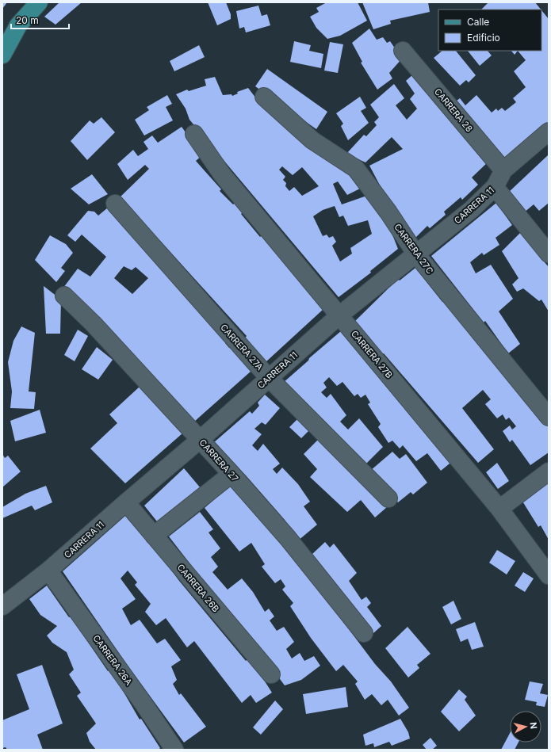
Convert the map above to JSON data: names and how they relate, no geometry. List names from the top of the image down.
{
  "streets": {
    "street": [
      "CARRERA 28",
      "CARRERA 11",
      "CARRERA 27C",
      "CARRERA 27A",
      "CARRERA 27B",
      "CARRERA 27",
      "CARRERA 26B",
      "CARRERA 26A"
    ]
  },
  "crossings": [
    ["CARRERA 28", "CARRERA 11"],
    ["CARRERA 11", "CARRERA 27C"],
    ["CARRERA 11", "CARRERA 27A"],
    ["CARRERA 11", "CARRERA 27B"],
    ["CARRERA 11", "CARRERA 27"],
    ["CARRERA 11", "CARRERA 26B"],
    ["CARRERA 11", "CARRERA 26A"]
  ],
  "legend": ["Calle", "Edificio"],
  "scale_bar": "20 m",
  "north": "right"
}
